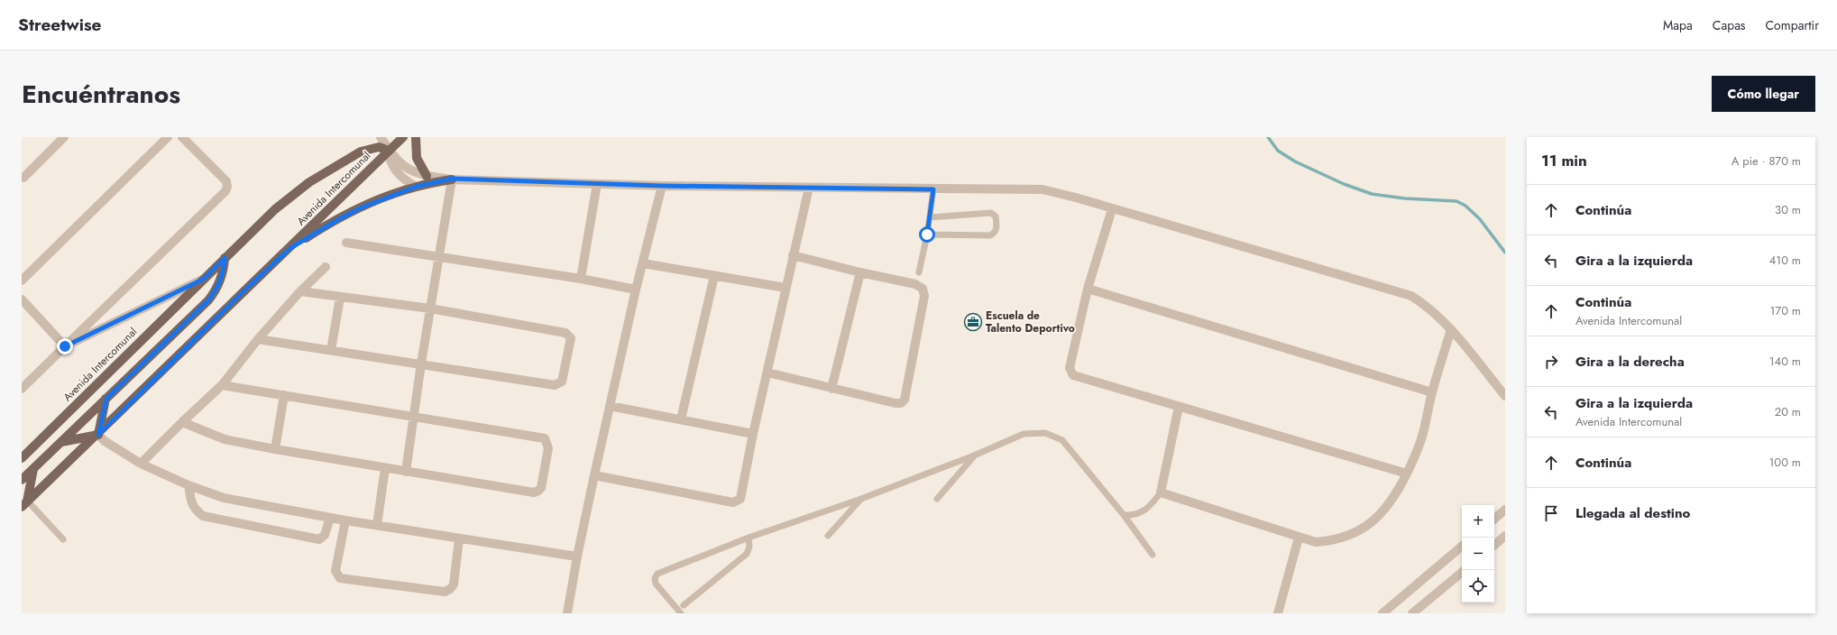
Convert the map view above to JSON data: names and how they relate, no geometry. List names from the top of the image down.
{
  "streets": {
    "main road": ["Avenida Intercomunal"]
  },
  "places": {
    "office": ["Escuela de Talento Deportivo"]
  },
  "page": {
    "header": "Streetwise",
    "nav": ["Mapa", "Capas", "Compartir"],
    "title": "Encuéntranos",
    "buttons": "Cómo llegar",
    "heading": ["11 min", "A pie · 870 m"],
    "list": [
      ["Continúa", "30 m"],
      ["Gira a la izquierda", "410 m"],
      ["Continúa", "Avenida Intercomunal", "170 m"],
      ["Gira a la derecha", "140 m"],
      ["Gira a la izquierda", "Avenida Intercomunal", "20 m"],
      ["Continúa", "100 m"],
      "Llegada al destino"
    ],
    "map_buttons": ["+", "−"]
  }
}
